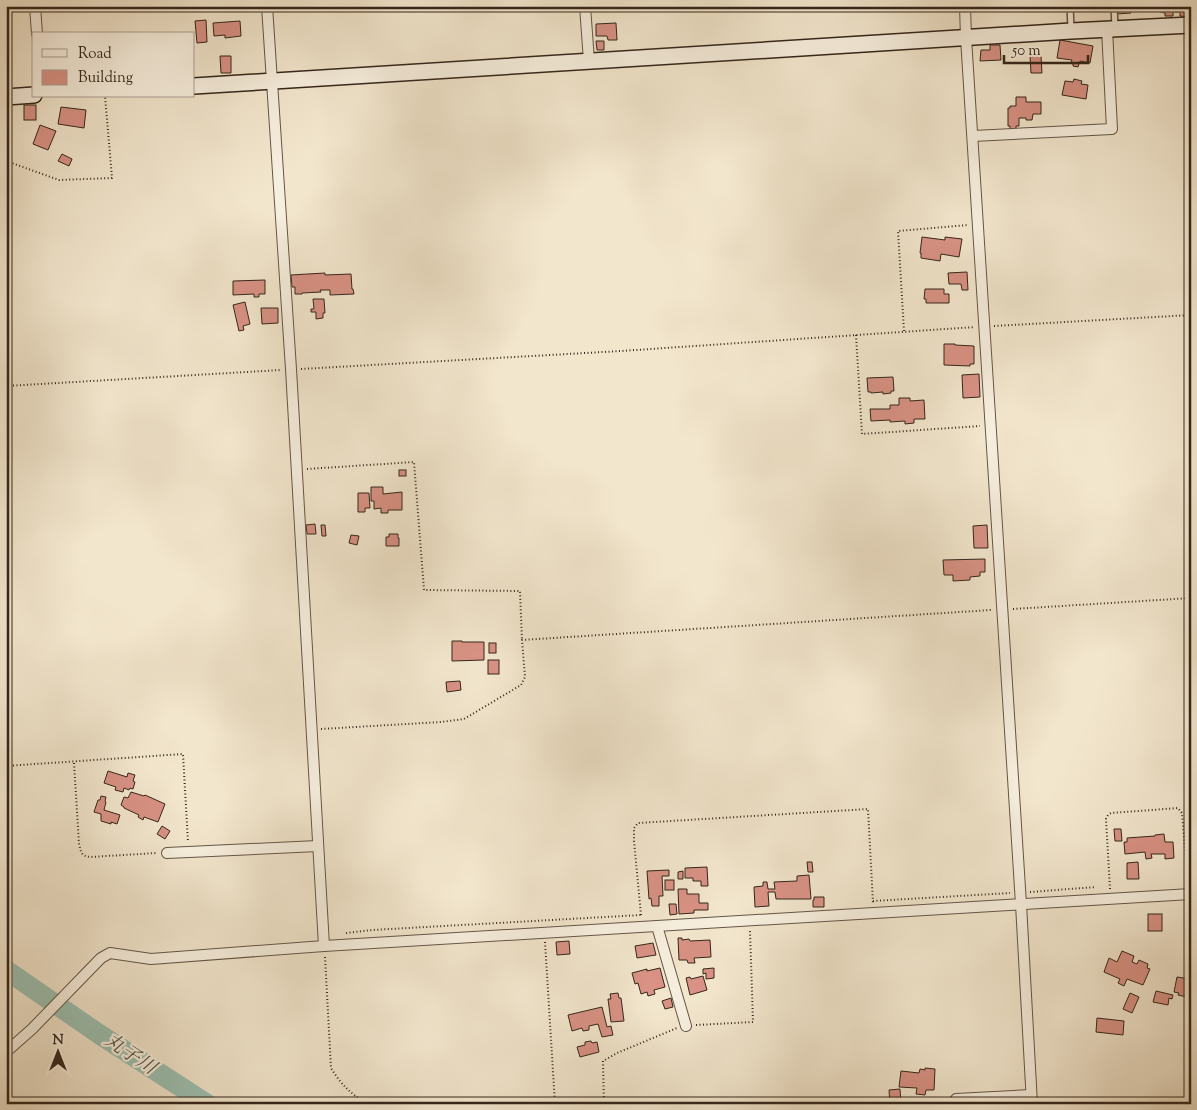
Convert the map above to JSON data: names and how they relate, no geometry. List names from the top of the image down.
{
  "water": ["丸子川"],
  "legend": ["Road", "Building"],
  "scale_bar": "50 m",
  "north": "top"
}
